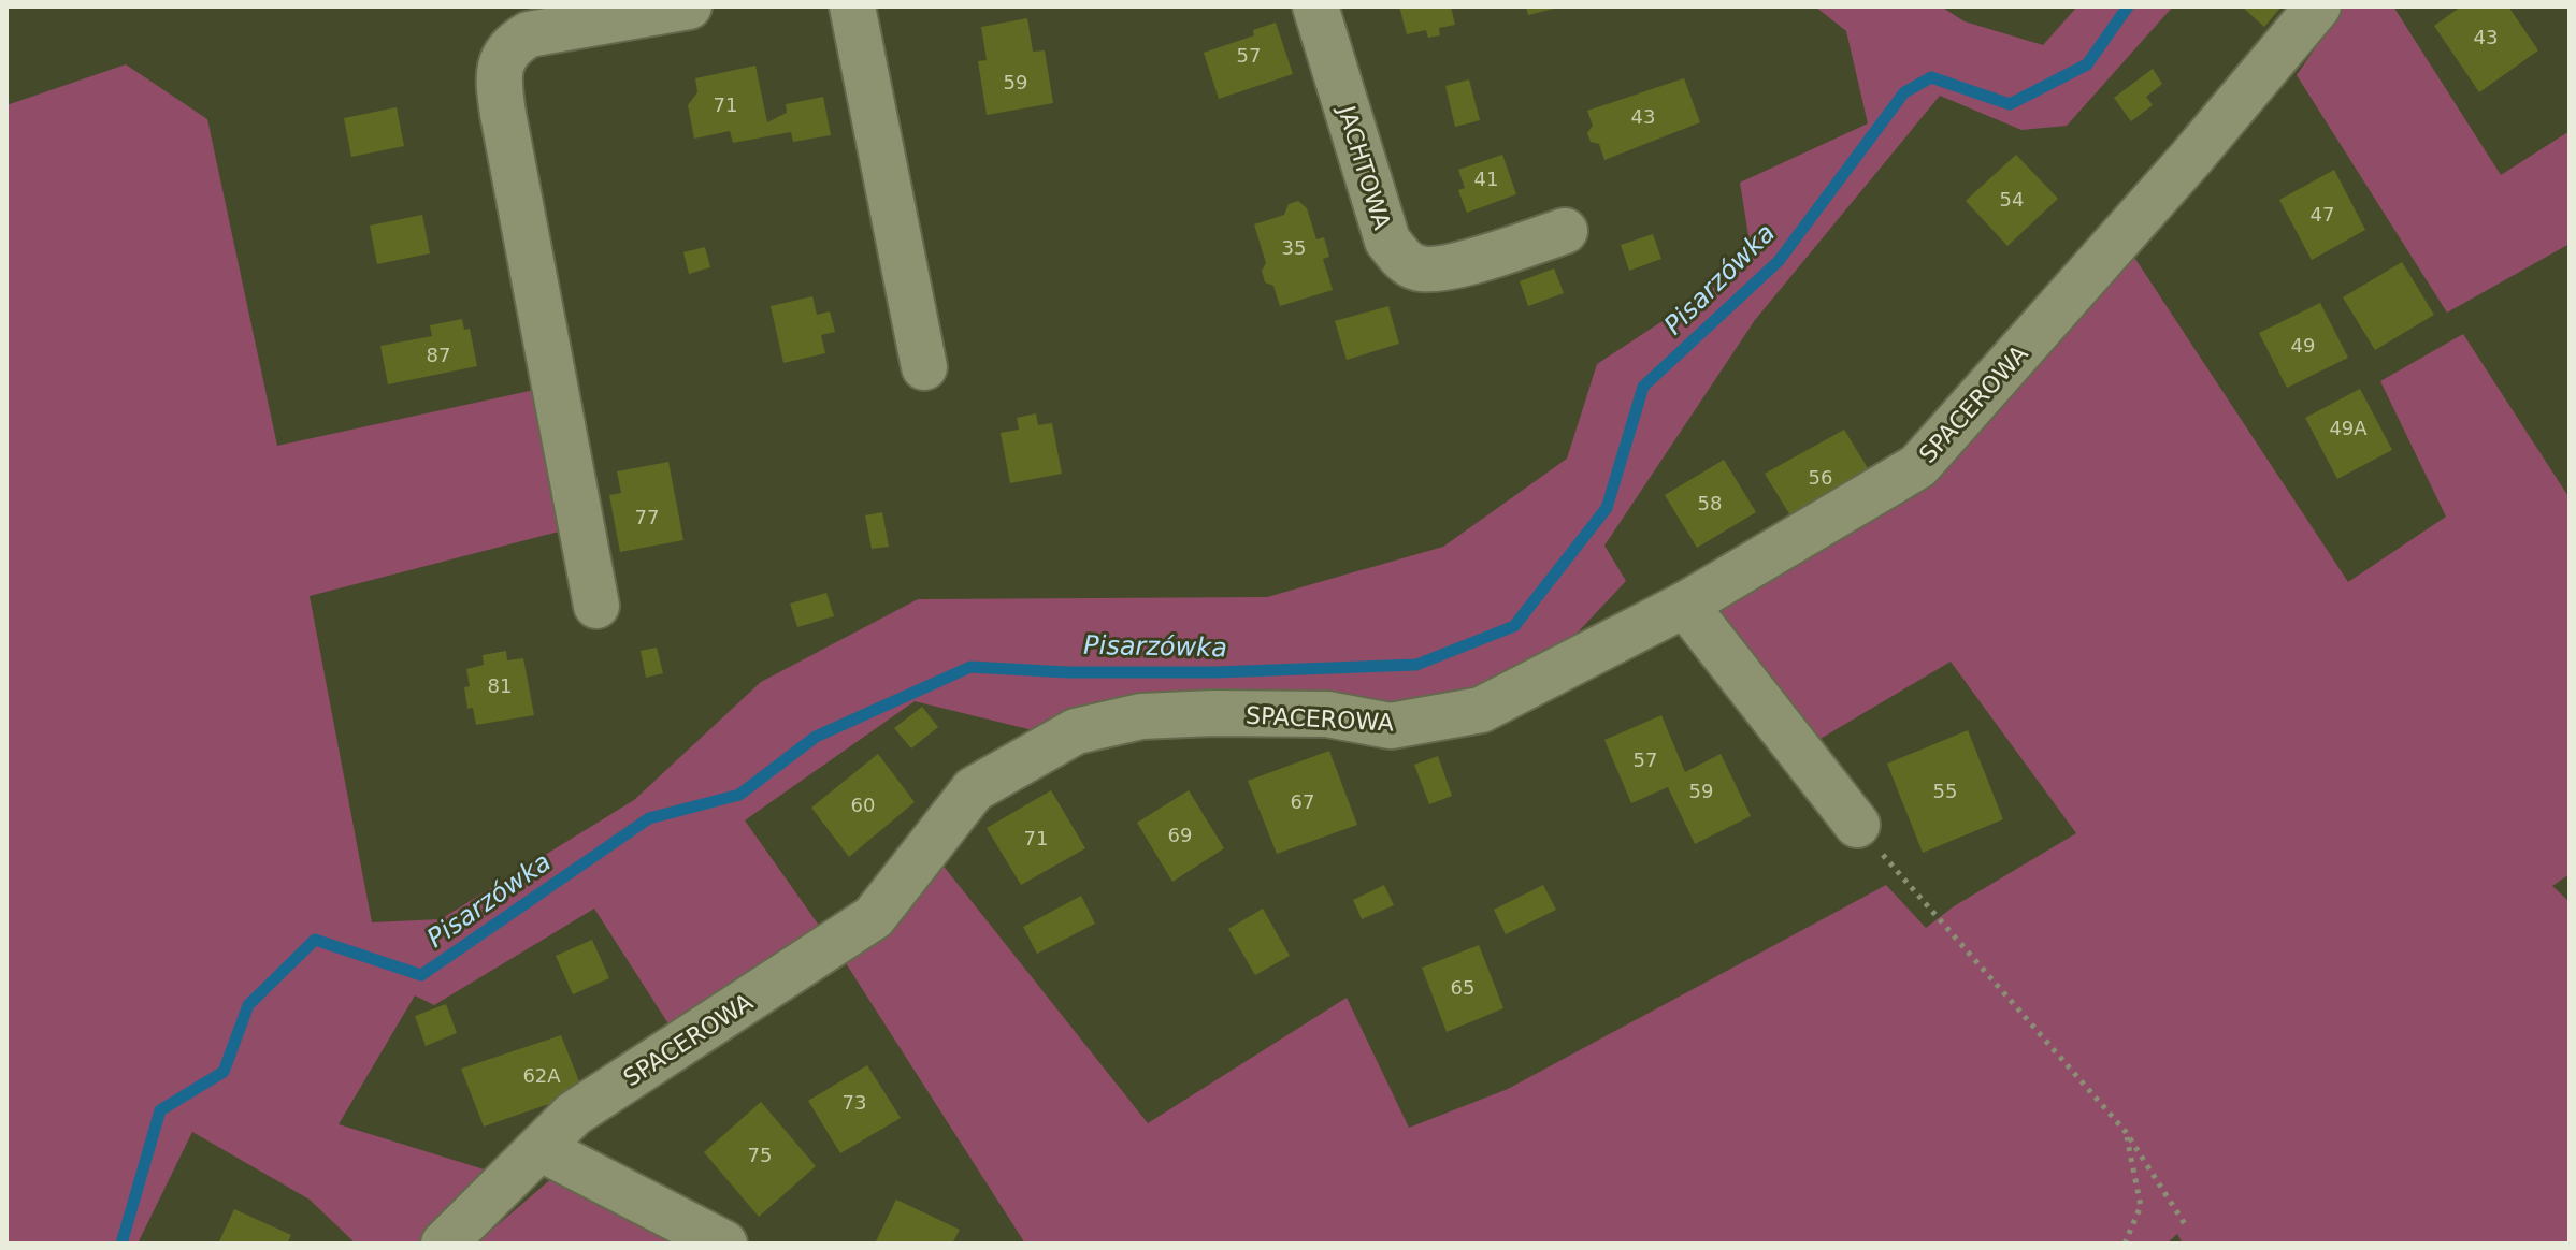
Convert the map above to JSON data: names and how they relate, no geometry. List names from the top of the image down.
{
  "streets": {
    "street": ["JACHTOWA", "SPACEROWA"]
  },
  "water": ["Pisarzówka"],
  "house_numbers": [
    "43",
    "57",
    "59",
    "71",
    "43",
    "41",
    "54",
    "47",
    "35",
    "49",
    "87",
    "49A",
    "56",
    "58",
    "77",
    "81",
    "57",
    "59",
    "55",
    "67",
    "60",
    "69",
    "71",
    "65",
    "62A",
    "73",
    "75"
  ]
}
